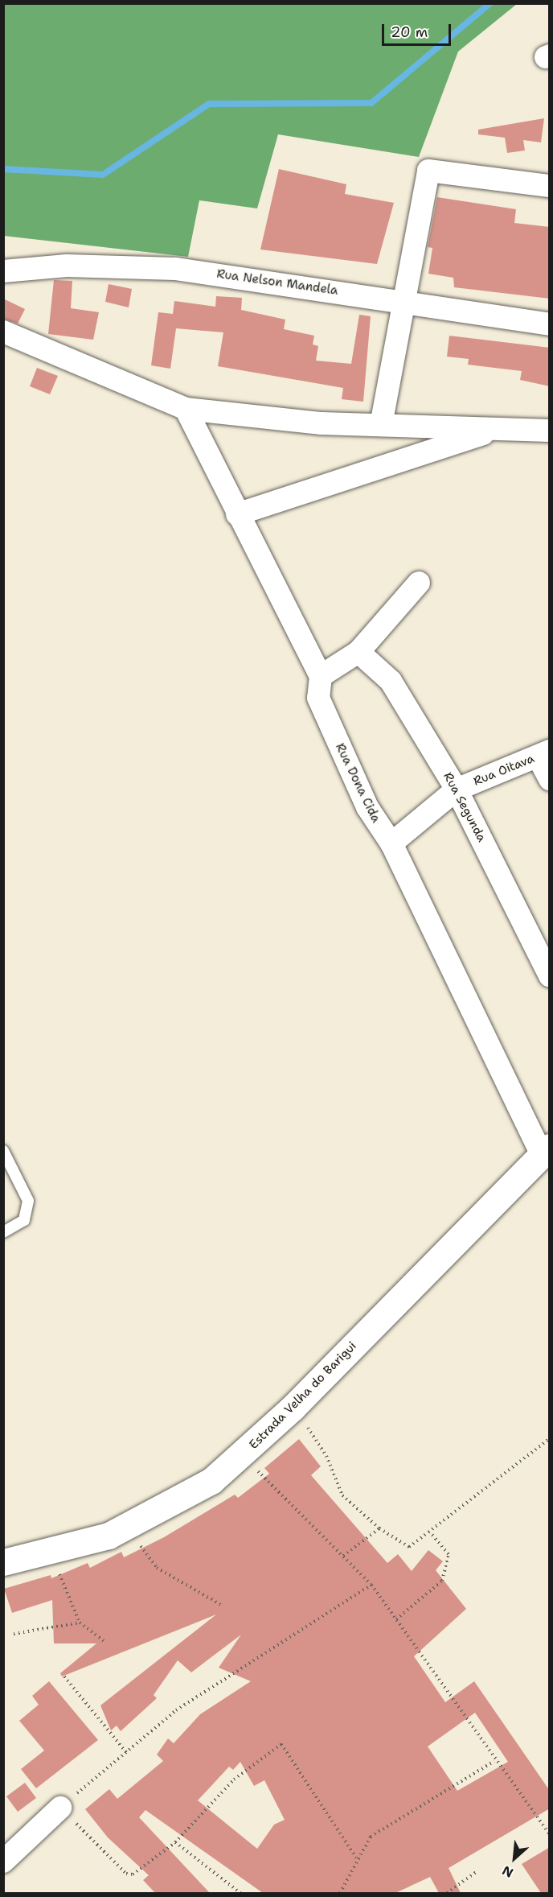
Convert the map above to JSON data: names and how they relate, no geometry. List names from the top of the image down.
{
  "streets": {
    "street": [
      "Rua Nelson Mandela",
      "Rua Oitava",
      "Rua Dona Cida",
      "Rua Segunda",
      "Estrada Velha do Barigui"
    ]
  },
  "crossings": [
    ["Rua Oitava", "Rua Dona Cida"],
    ["Rua Oitava", "Rua Segunda"],
    ["Rua Dona Cida", "Estrada Velha do Barigui"]
  ],
  "scale_bar": "20 m",
  "north": "bottom left"
}
